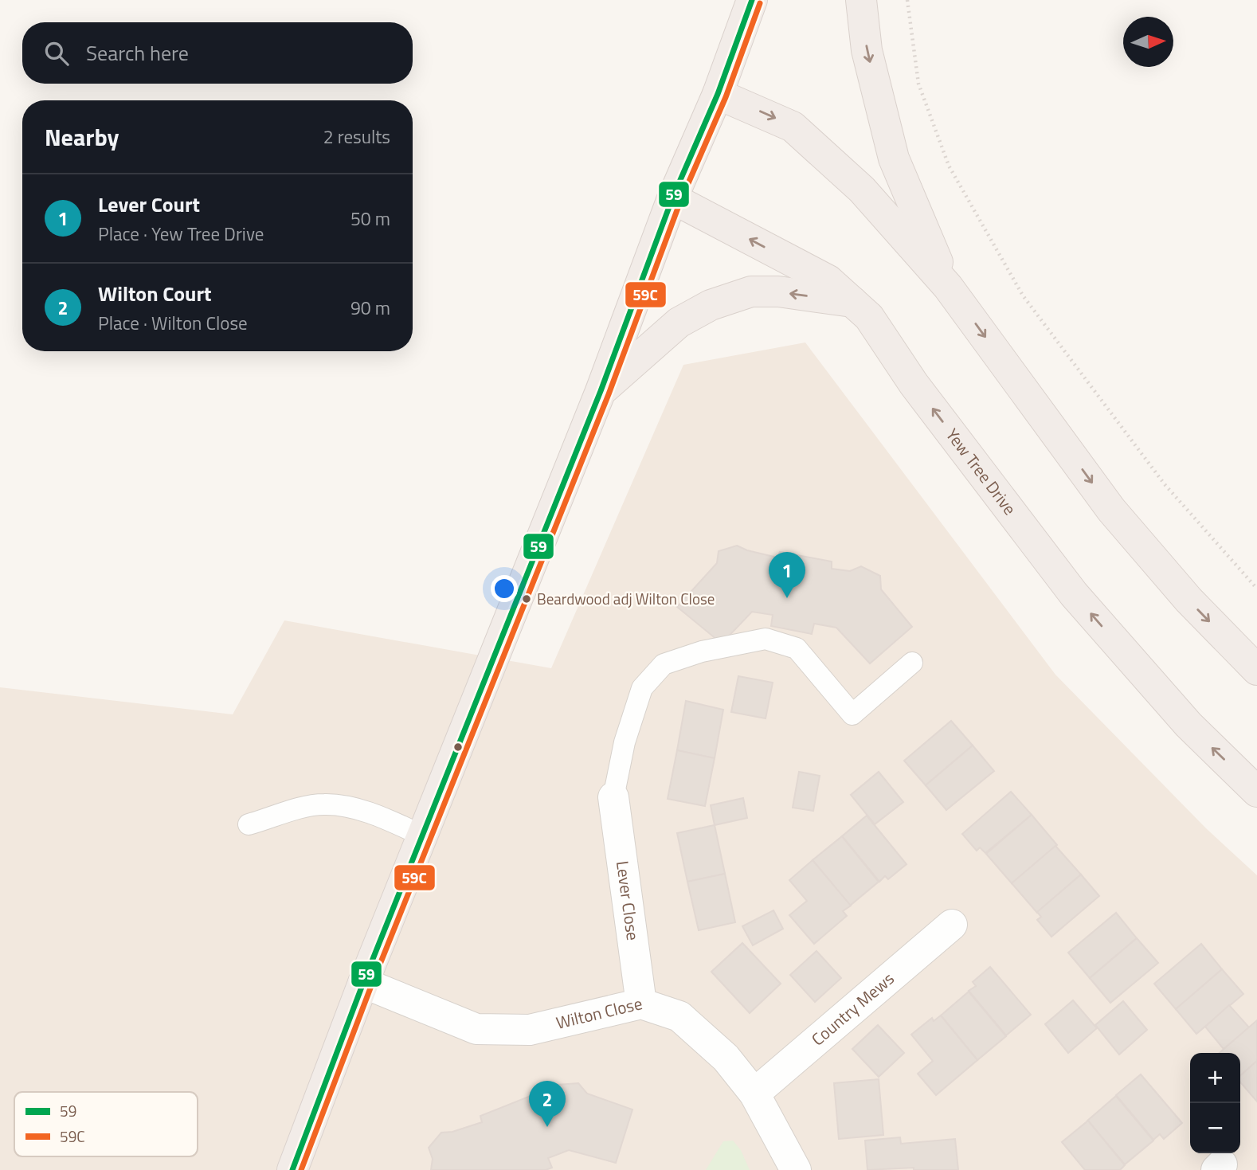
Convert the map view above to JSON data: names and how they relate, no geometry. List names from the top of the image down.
{
  "streets": {
    "highway": ["Yew Tree Drive"],
    "street": ["Lever Close", "Country Mews", "Wilton Close"]
  },
  "crossings": [
    ["Lever Close", "Wilton Close"],
    ["Country Mews", "Wilton Close"]
  ],
  "places": ["Beardwood adj Wilton Close"],
  "lines": ["transit line 59", "transit line 59C"],
  "legend": ["59", "59C"],
  "north": "right",
  "page": {
    "search": "Search here",
    "heading": ["Nearby", "2 results"],
    "list": [
      {
        "mark": "1",
        "name": "Lever Court",
        "note": "Place · Yew Tree Drive",
        "value": "50 m"
      },
      {
        "mark": "2",
        "name": "Wilton Court",
        "note": "Place · Wilton Close",
        "value": "90 m"
      }
    ],
    "pins": ["1", "2"],
    "map_buttons": ["+", "−"]
  }
}
